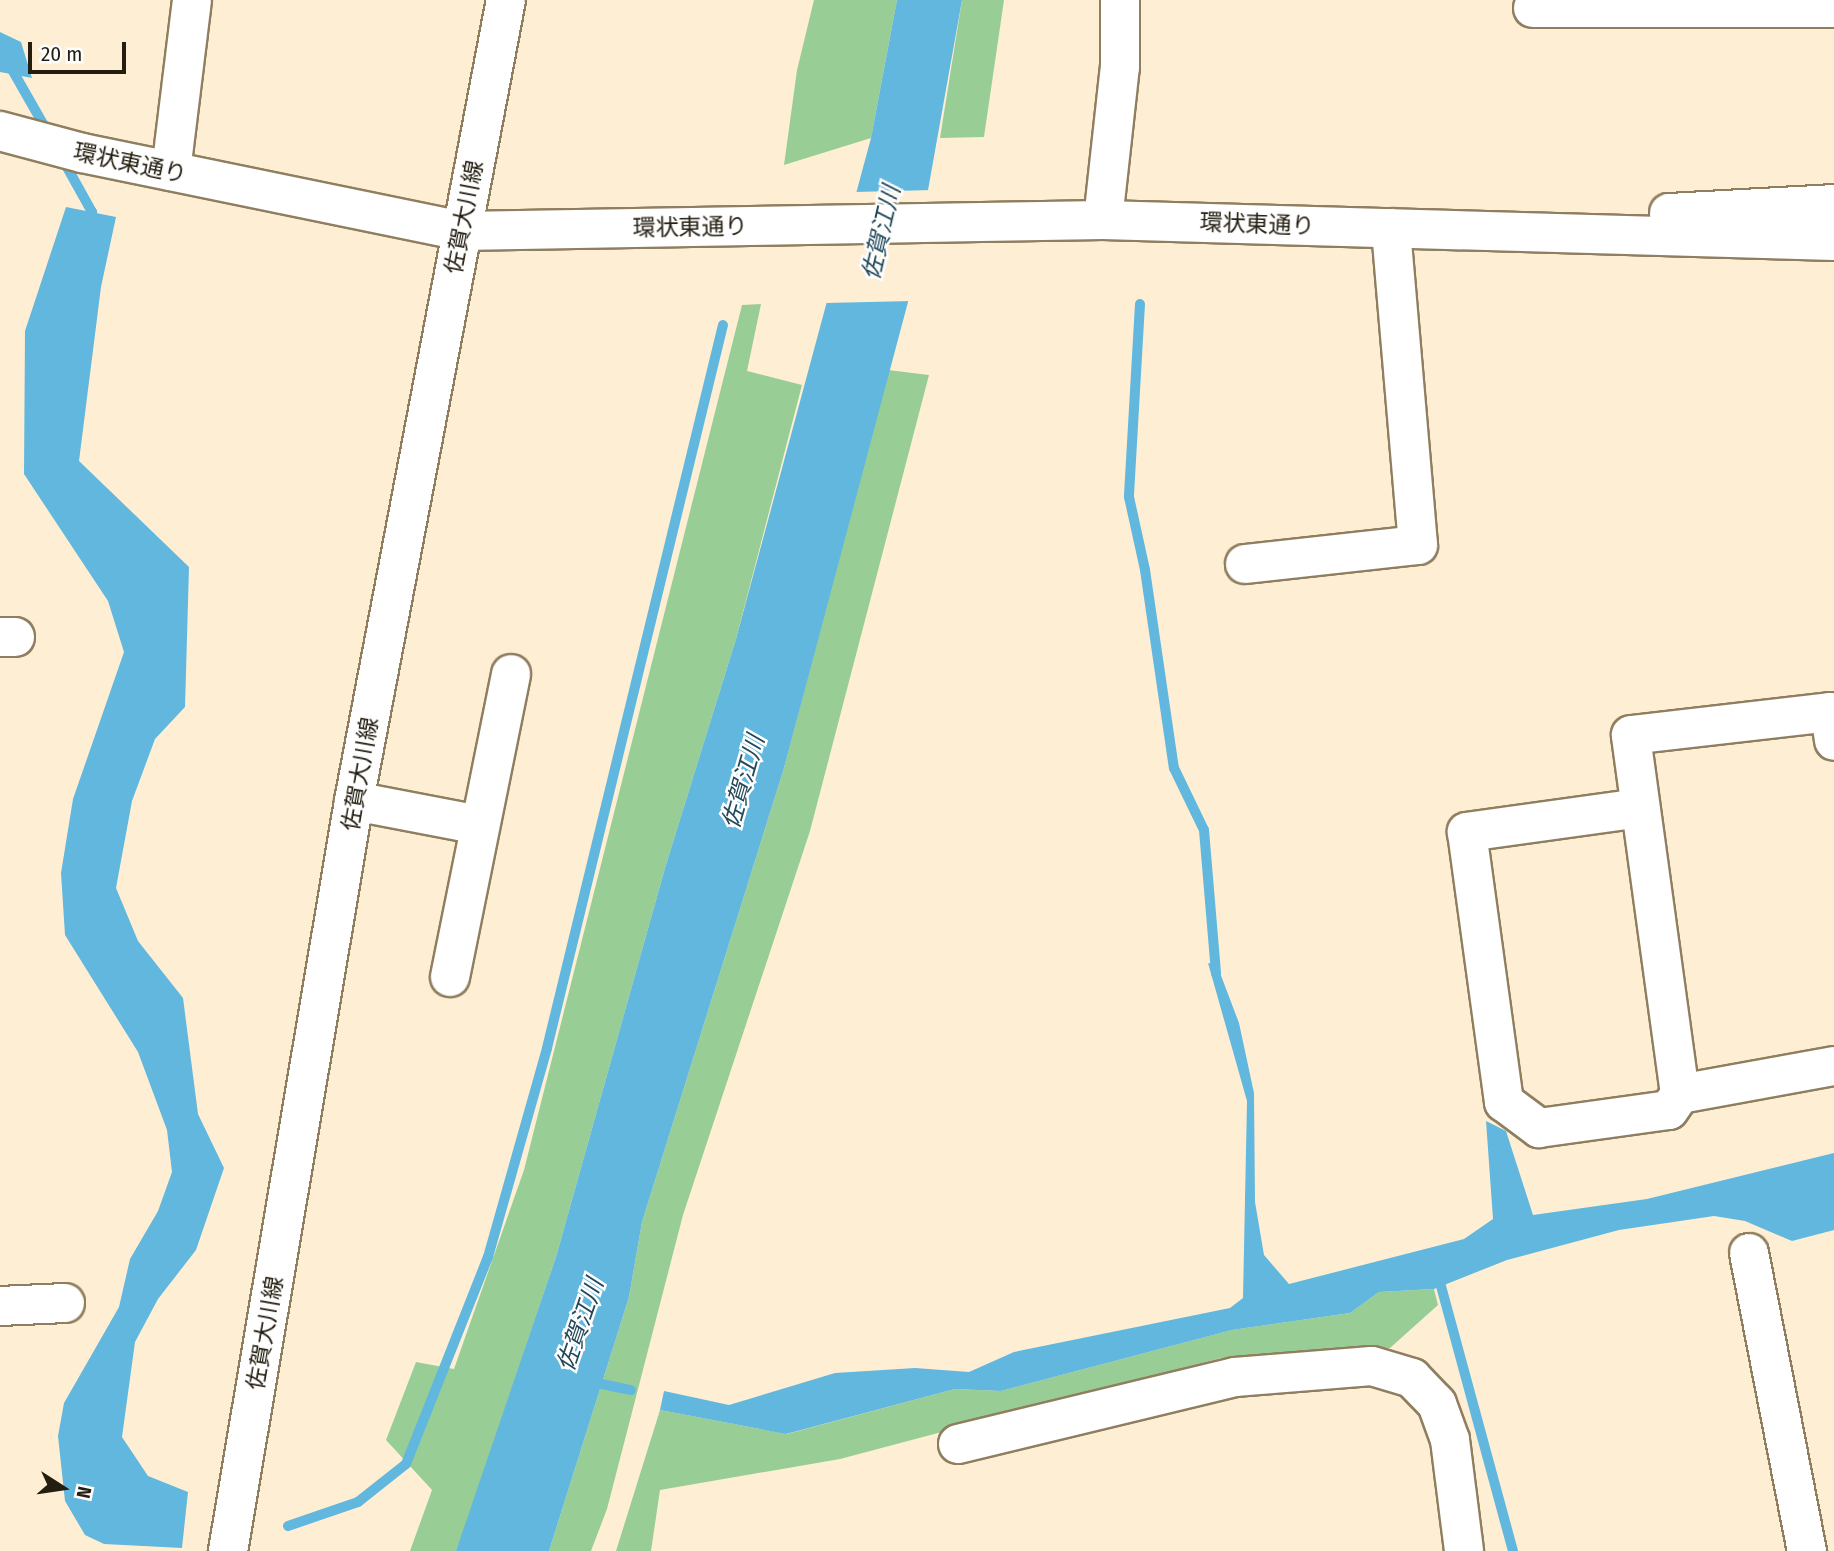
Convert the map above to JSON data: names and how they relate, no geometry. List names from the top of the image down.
{
  "streets": {
    "street": ["環状東通り", "佐賀大川線"]
  },
  "crossings": [
    ["環状東通り", "佐賀大川線"]
  ],
  "water": ["佐賀江川"],
  "scale_bar": "20 m",
  "north": "right"
}
